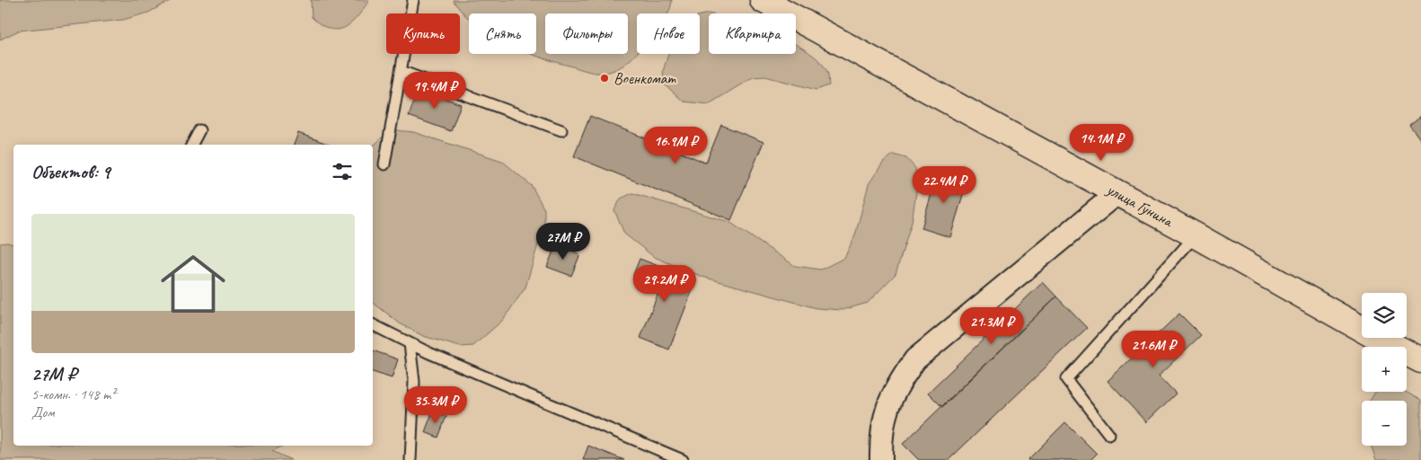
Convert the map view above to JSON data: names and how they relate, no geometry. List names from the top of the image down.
{
  "streets": {
    "main road": ["улица Гунина"]
  },
  "places": ["Военкомат"],
  "page": {
    "chip": [
      "Купить",
      "Снять",
      "Фильтры",
      "Новое",
      "Квартира"
    ],
    "price": [
      "19.4M ₽",
      "14.1M ₽",
      "16.9M ₽",
      "22.4M ₽",
      "27M ₽",
      "29.2M ₽",
      "21.3M ₽",
      "21.6M ₽",
      "35.3M ₽"
    ],
    "heading": "Объектов: 9",
    "list": [
      {
        "name": "27M ₽",
        "note": "5-комн. · 148 m² · Дом"
      }
    ],
    "map_buttons": ["+", "−"]
  }
}
